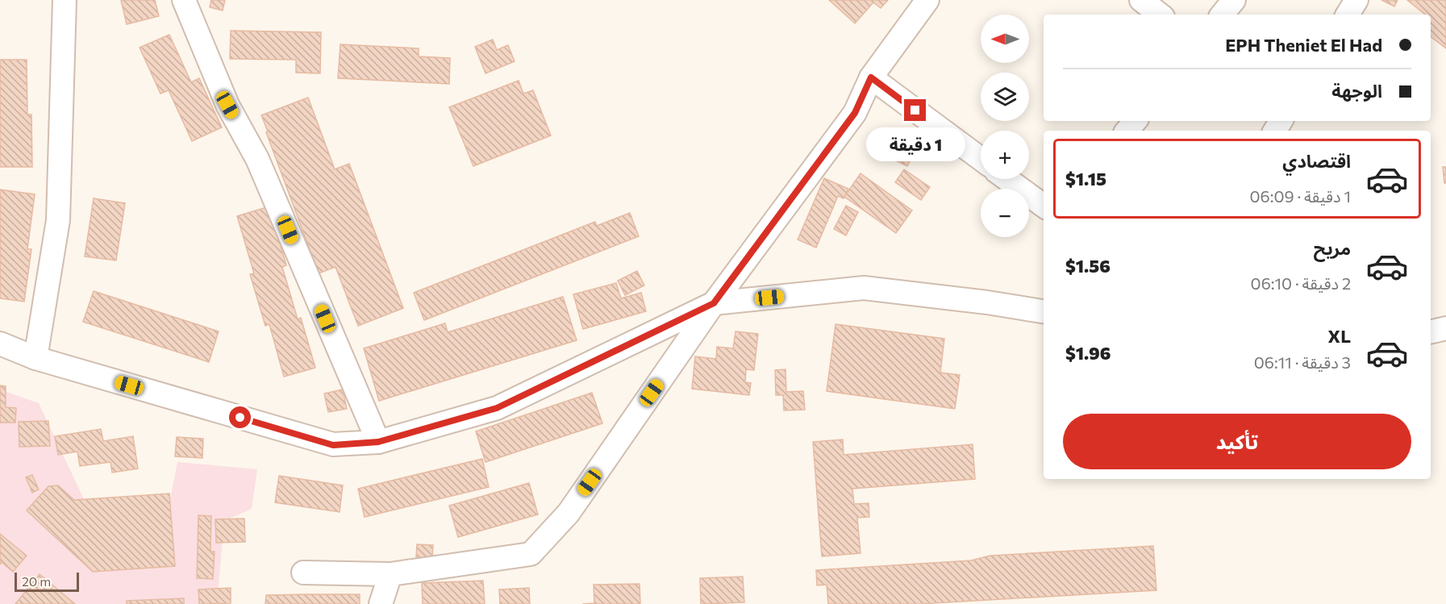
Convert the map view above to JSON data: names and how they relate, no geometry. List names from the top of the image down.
{
  "scale_bar": "20 m",
  "north": "left",
  "page": {
    "map_buttons": ["+", "−"],
    "banner": ["EPH Theniet El Had", "الوجهة"],
    "bubble": "1 دقيقة",
    "list": [
      {
        "name": "اقتصادي",
        "note": "1 دقيقة · 06:09",
        "value": "$1.15"
      },
      {
        "name": "مريح",
        "note": "2 دقيقة · 06:10",
        "value": "$1.56"
      },
      {
        "name": "XL",
        "note": "3 دقيقة · 06:11",
        "value": "$1.96"
      }
    ],
    "buttons": "تأكيد",
    "scale": "20 m"
  }
}
